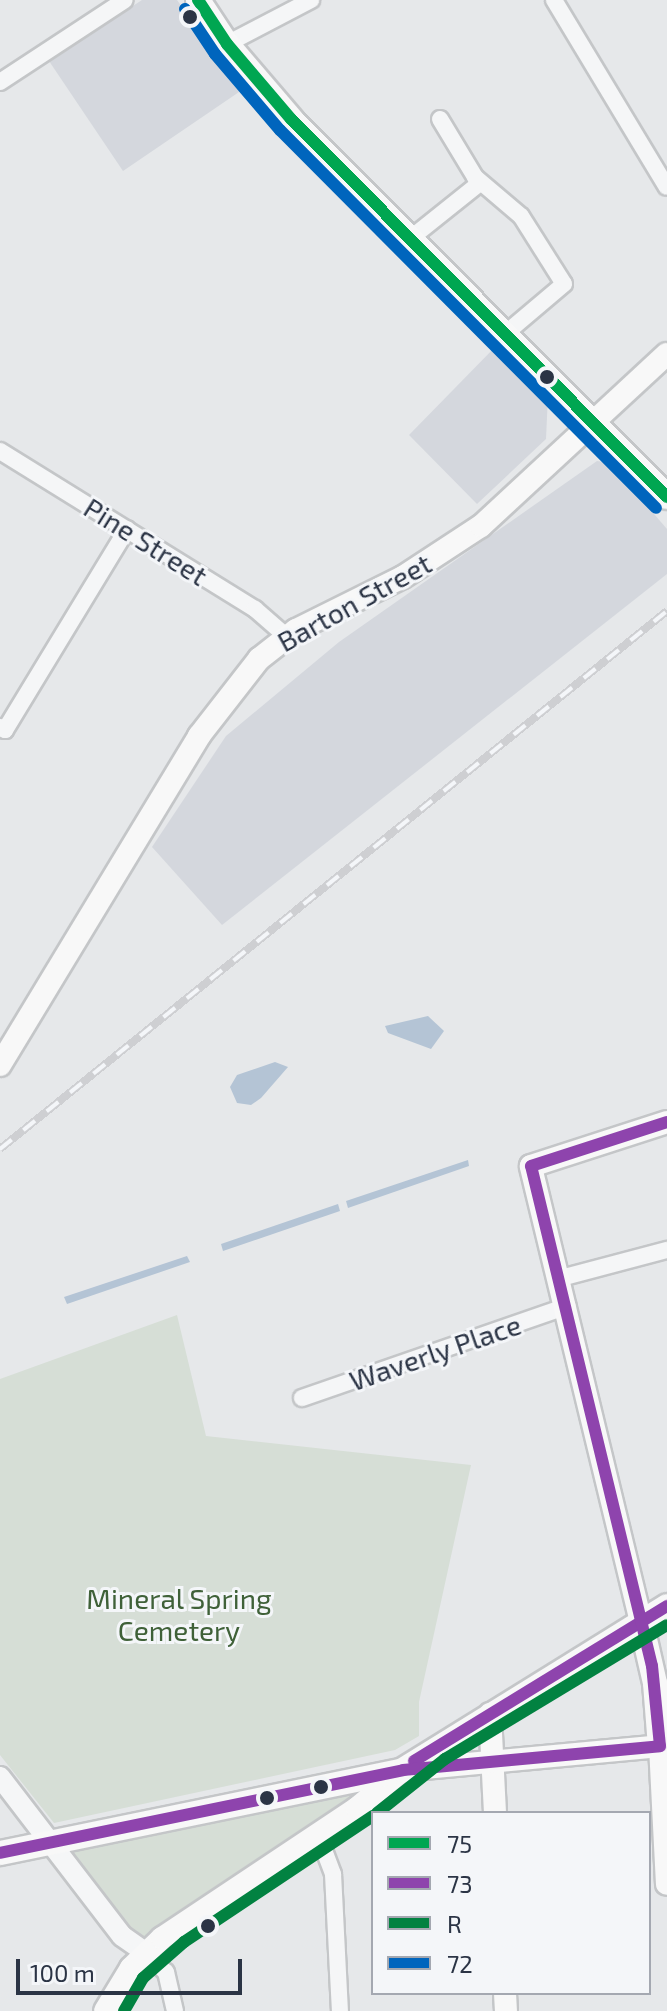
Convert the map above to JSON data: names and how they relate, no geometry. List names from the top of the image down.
{
  "streets": {
    "main road": ["Barton Street"],
    "street": ["Pine Street", "Waverly Place"]
  },
  "crossings": [
    ["Pine Street", "Barton Street"]
  ],
  "parks": ["Mineral Spring Cemetery"],
  "lines": [
    "transit line 75",
    "transit line 72",
    "transit line 73",
    "transit line R"
  ],
  "legend": [
    "75",
    "73",
    "R",
    "72"
  ],
  "scale_bar": "100 m"
}
